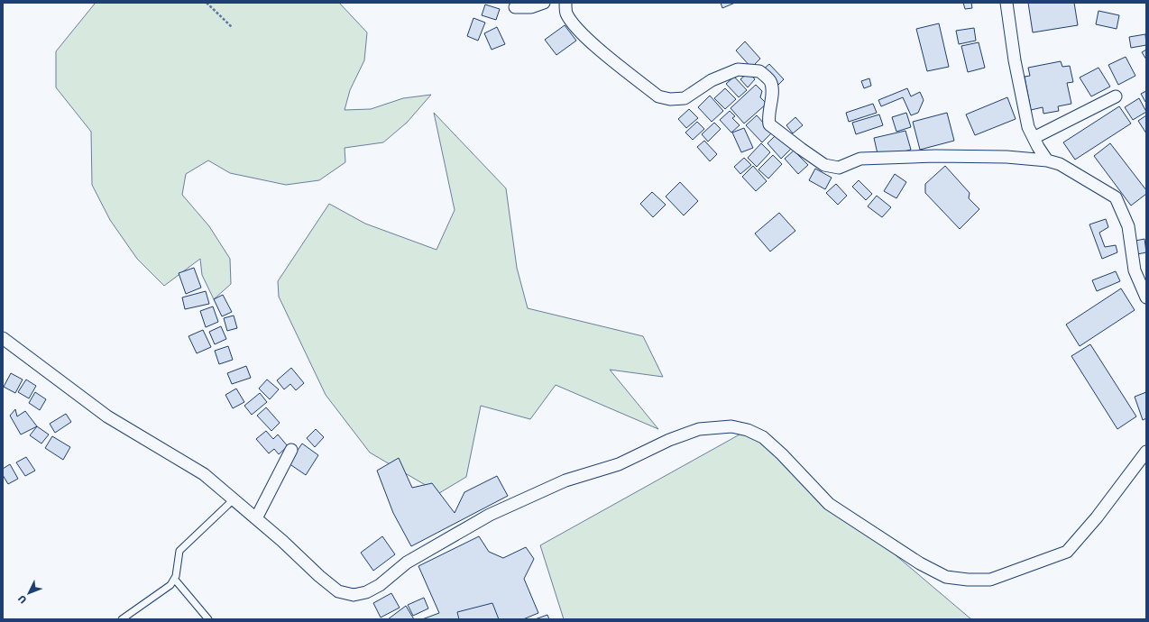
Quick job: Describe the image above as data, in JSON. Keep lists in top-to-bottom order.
{
  "north": "bottom left"
}
